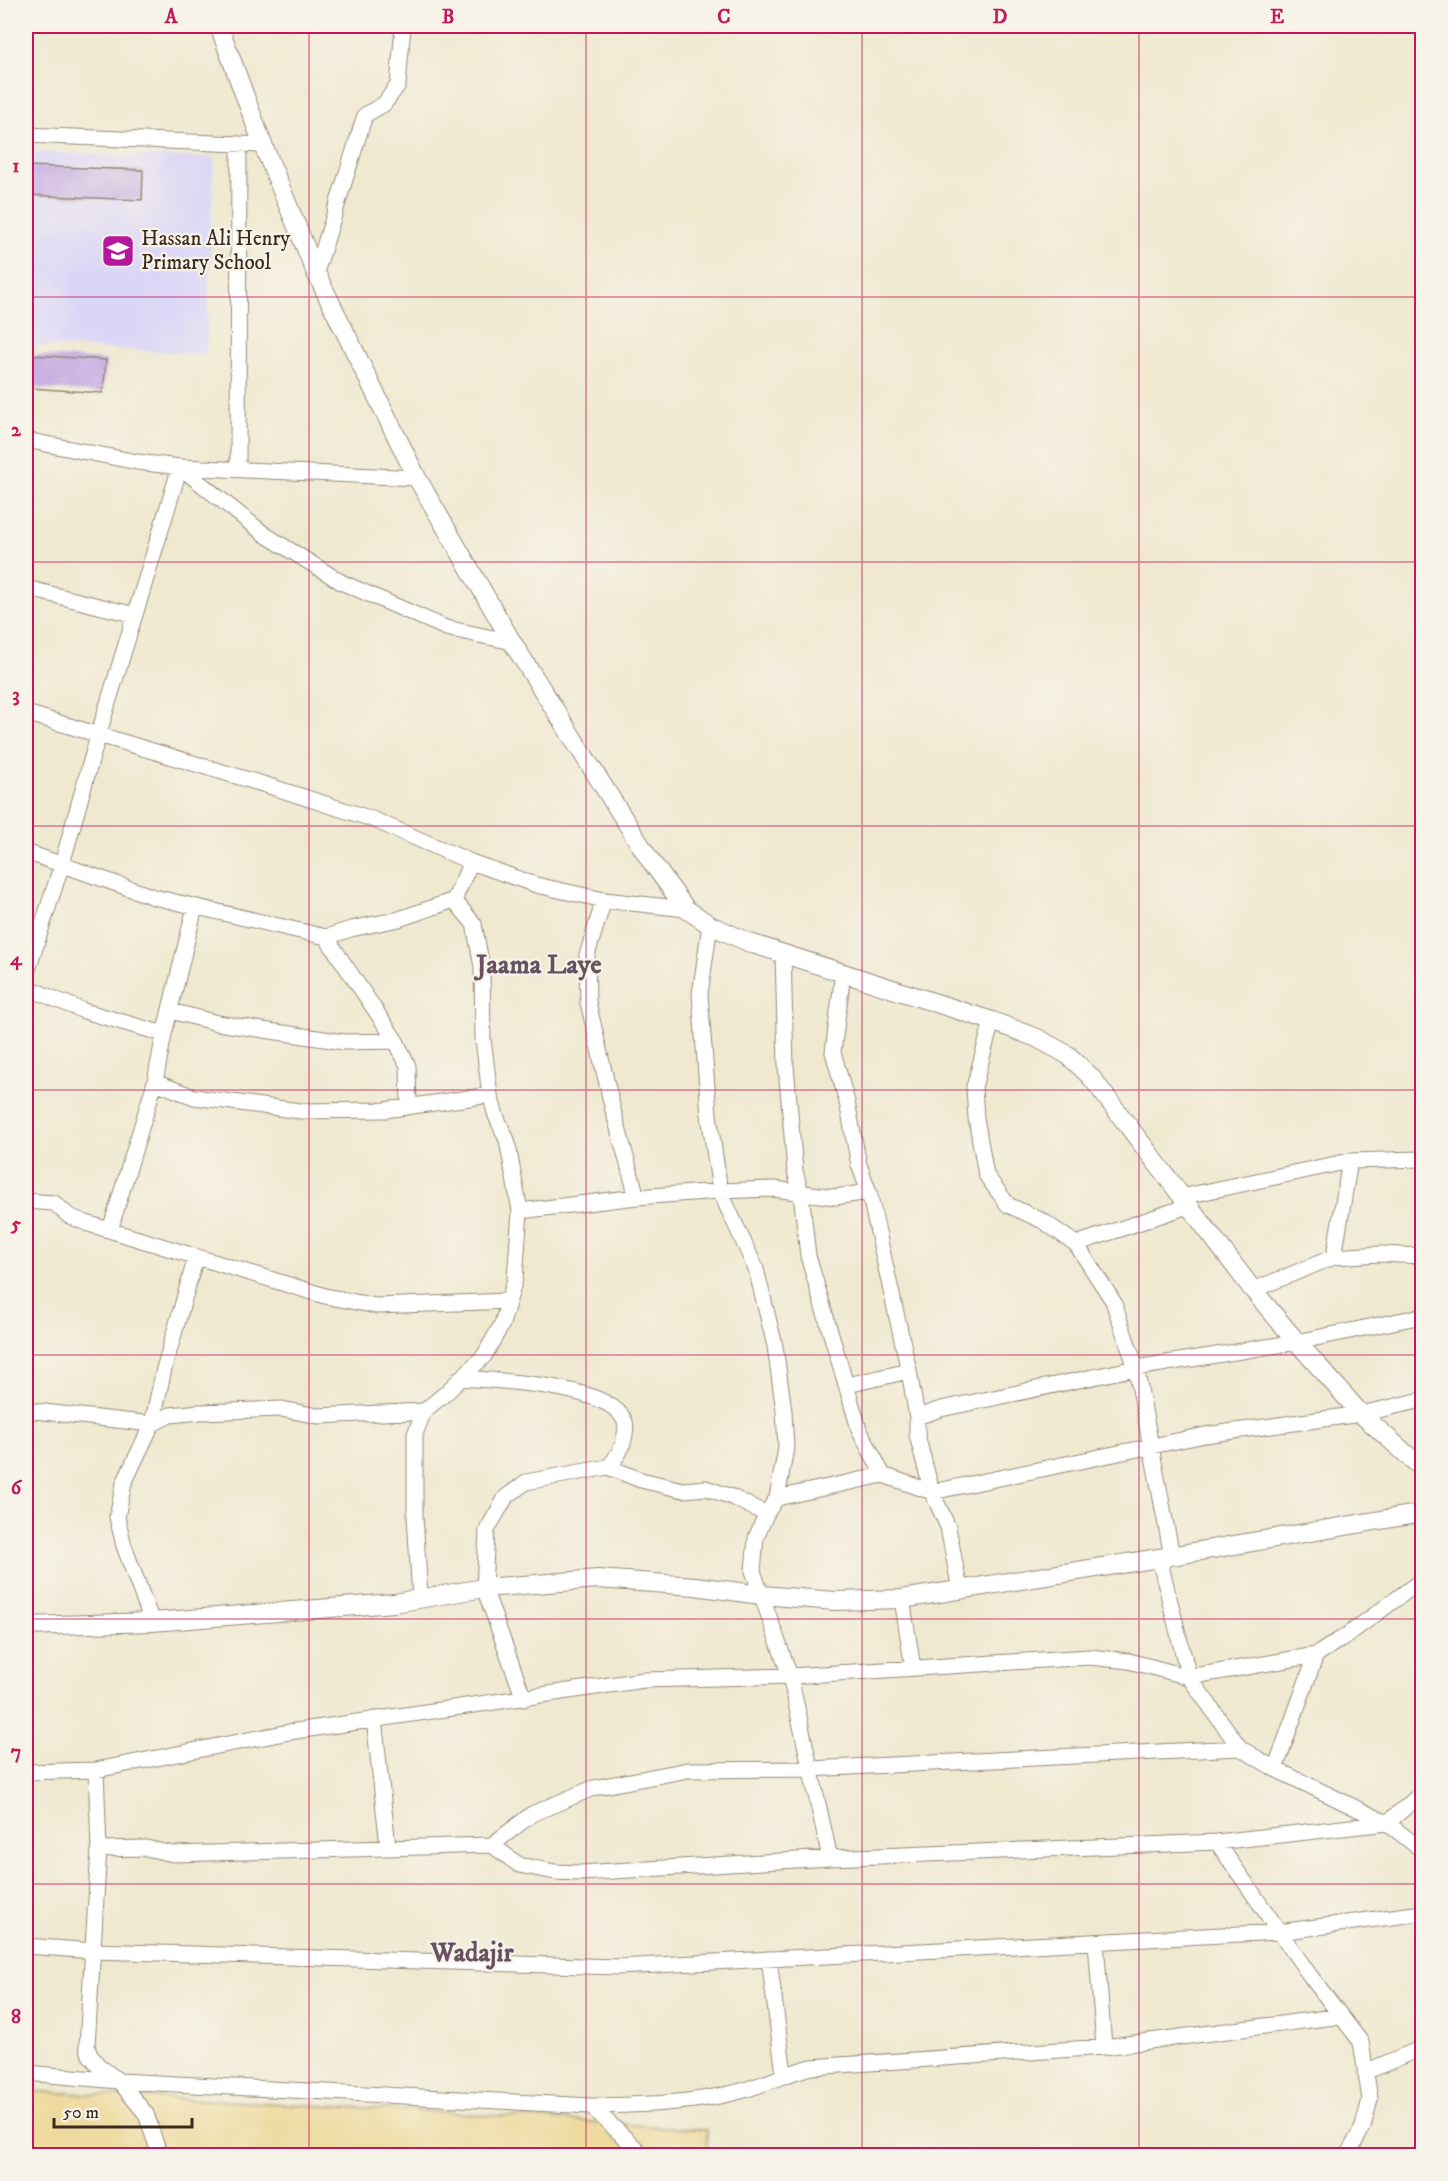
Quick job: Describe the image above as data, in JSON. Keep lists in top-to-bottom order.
{
  "districts": ["Jaama Laye", "Wadajir"],
  "places": {
    "school or university": ["Hassan Ali Henry Primary School"]
  },
  "scale_bar": "50 m",
  "grid": {
    "columns": [
      "A",
      "B",
      "C",
      "D",
      "E"
    ],
    "rows": [
      "1",
      "2",
      "3",
      "4",
      "5",
      "6",
      "7",
      "8"
    ]
  }
}
